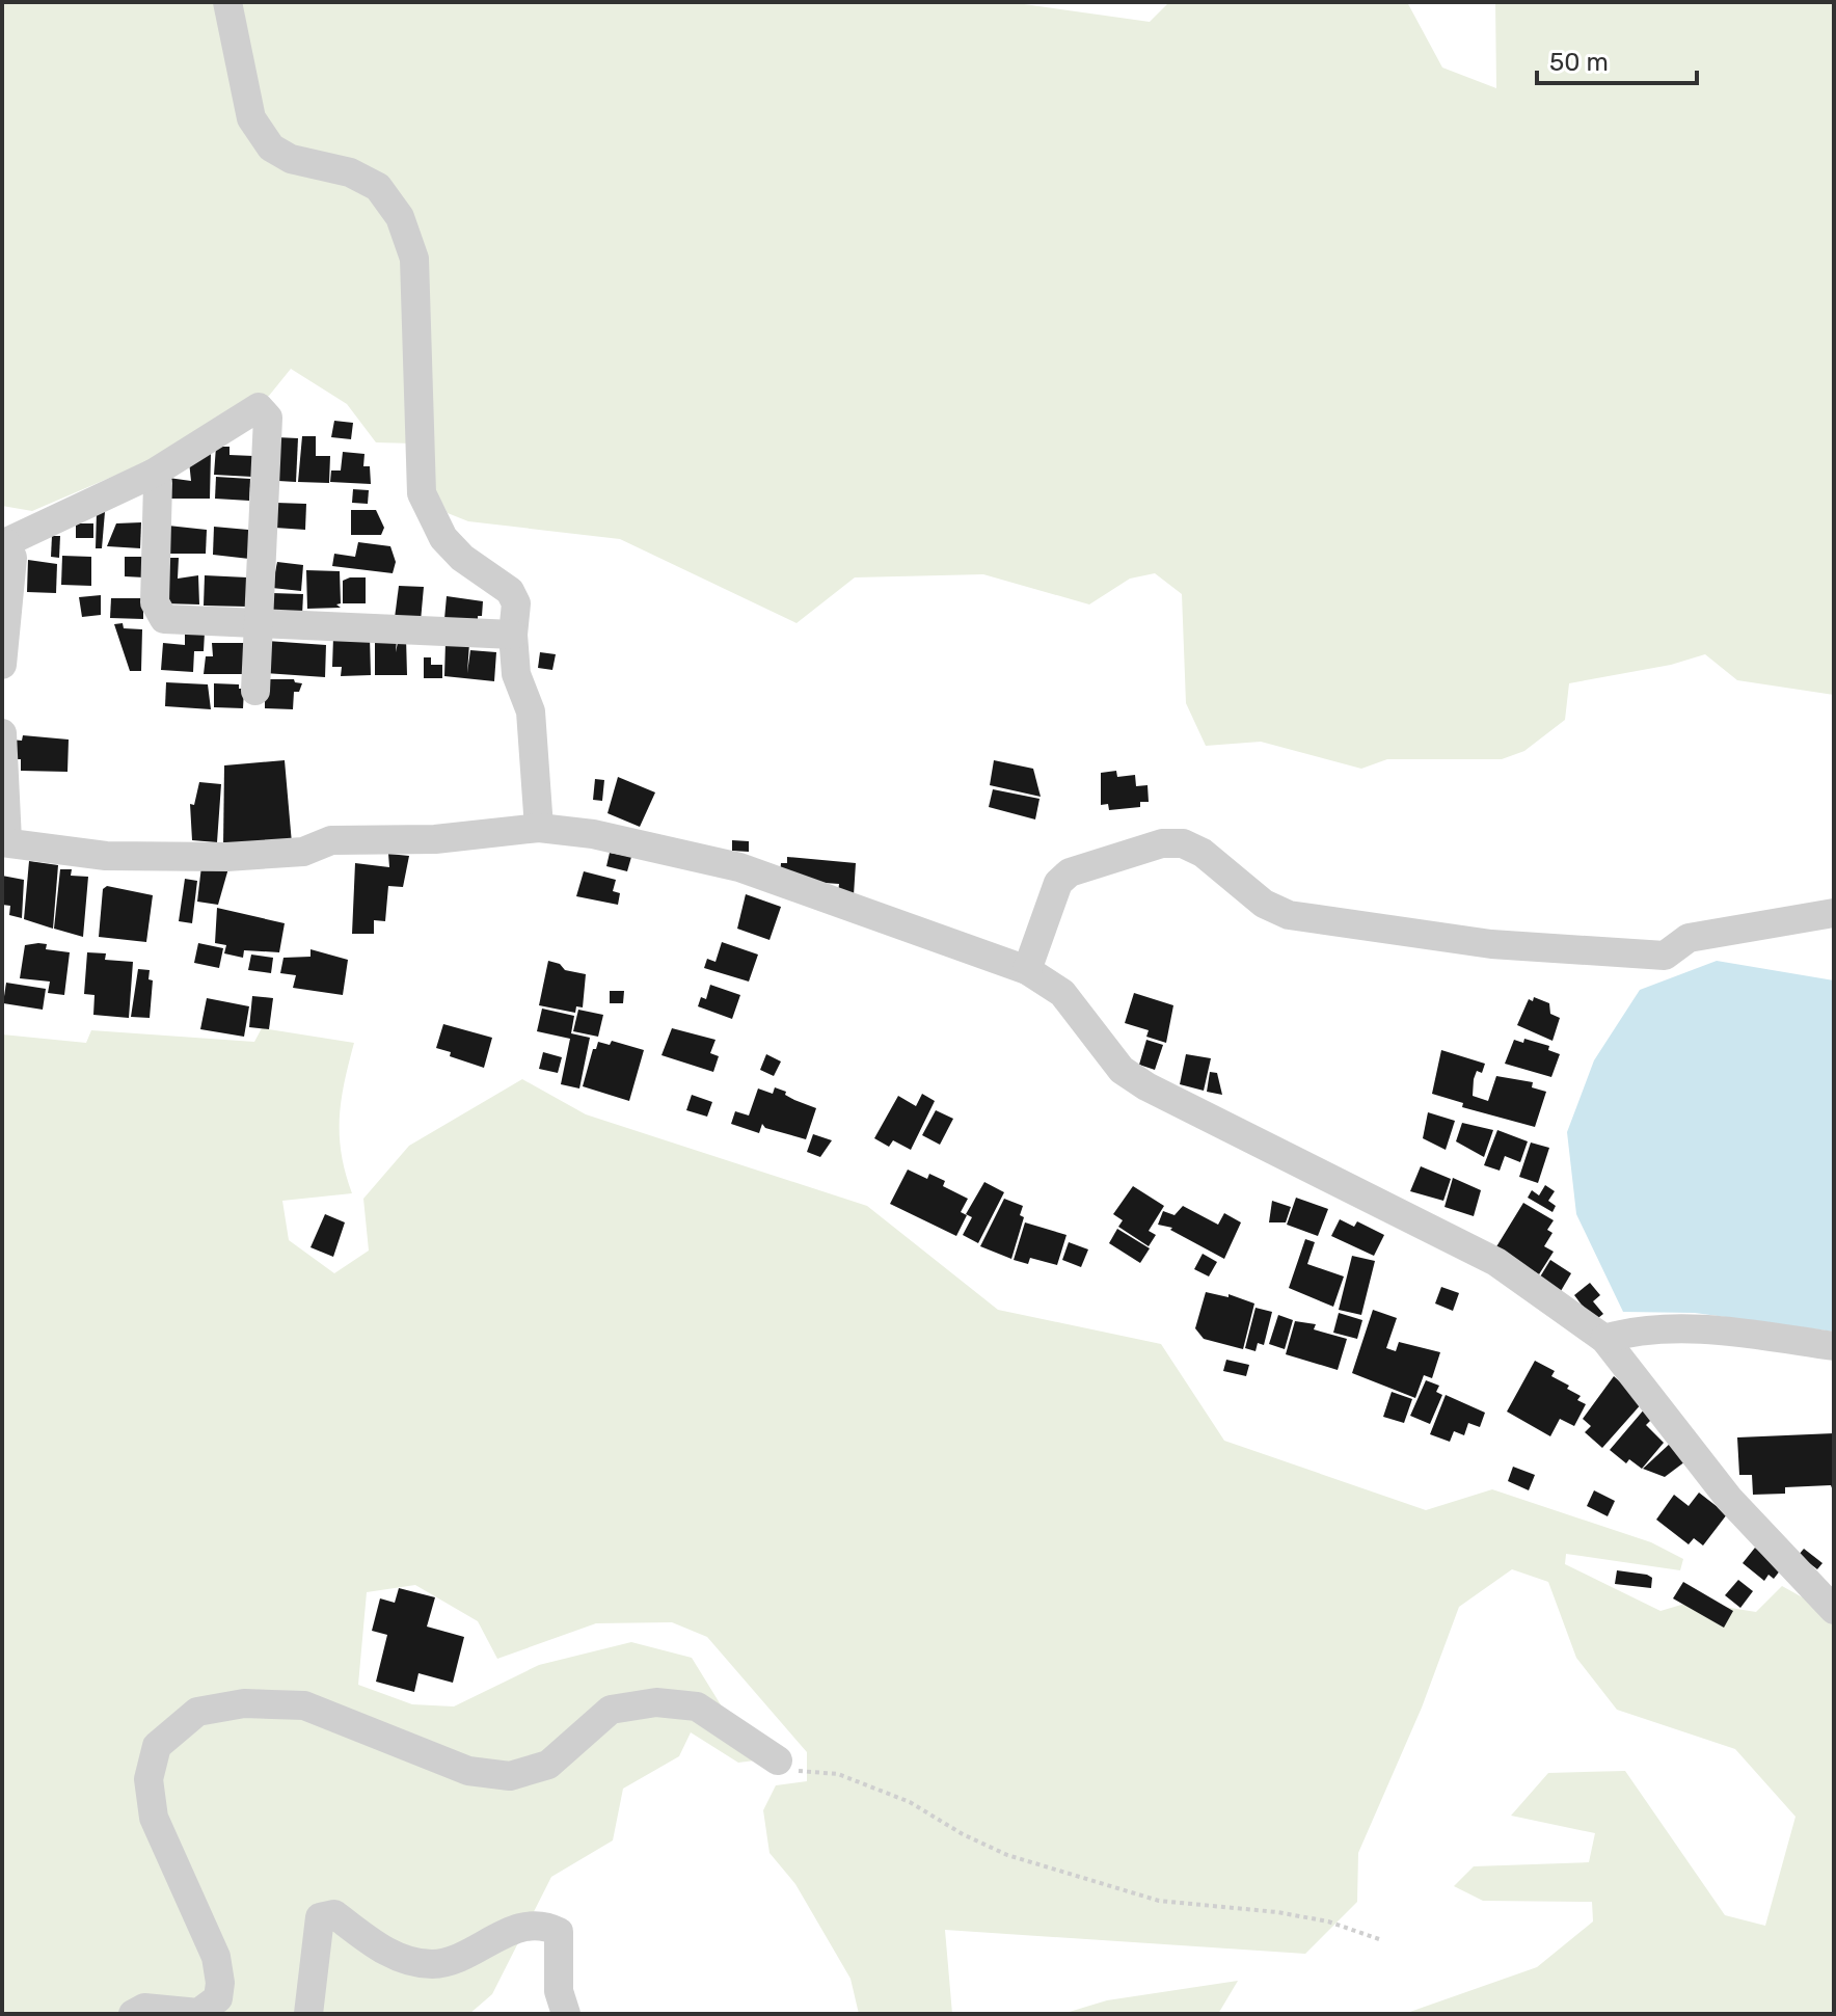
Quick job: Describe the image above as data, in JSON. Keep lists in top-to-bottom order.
{
  "scale_bar": "50 m"
}
